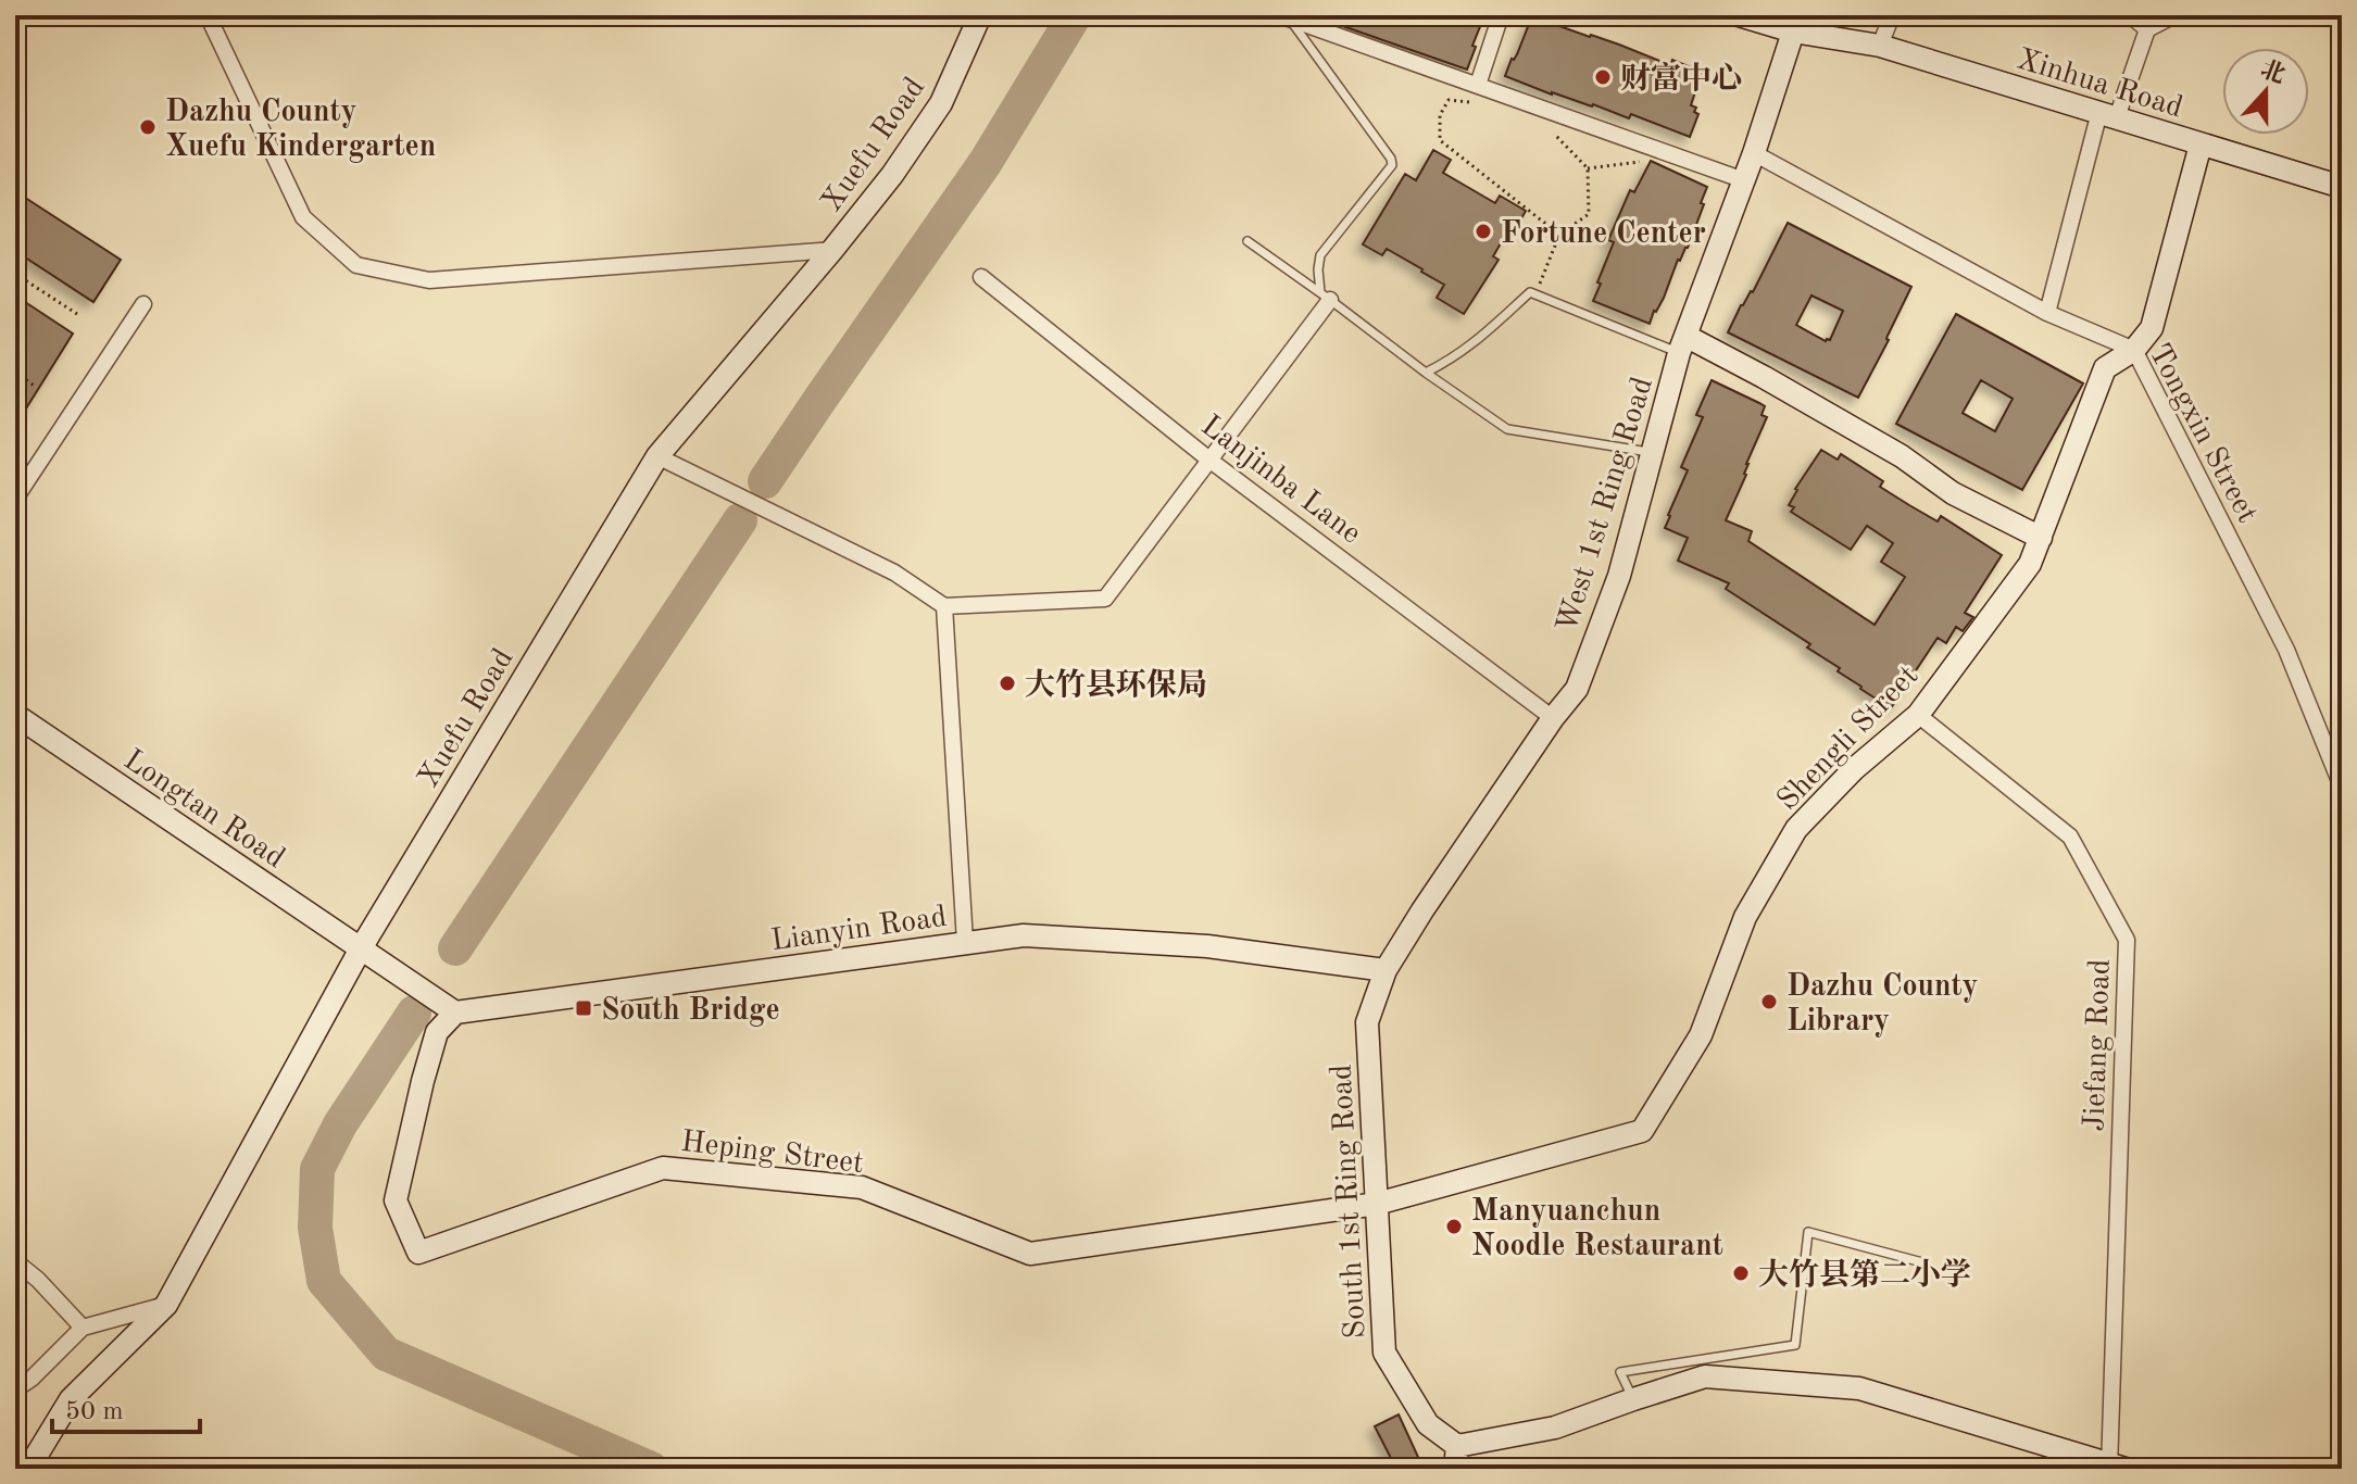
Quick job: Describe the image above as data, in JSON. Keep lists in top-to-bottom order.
{
  "streets": {
    "street": [
      "Xinhua Road",
      "Xuefu Road",
      "Tongxin Street",
      "Lanjinba Lane",
      "West 1st Ring Road",
      "Shengli Street",
      "Longtan Road",
      "Lianyin Road",
      "Jiefang Road",
      "Heping Street",
      "South 1st Ring Road"
    ]
  },
  "crossings": [
    ["Xinhua Road", "West 1st Ring Road"],
    ["Xinhua Road", "Shengli Street"],
    ["Xuefu Road", "Longtan Road"],
    ["Tongxin Street", "West 1st Ring Road"],
    ["Tongxin Street", "Shengli Street"],
    ["Lanjinba Lane", "West 1st Ring Road"],
    ["West 1st Ring Road", "Lianyin Road"],
    ["West 1st Ring Road", "South 1st Ring Road"],
    ["Shengli Street", "Jiefang Road"],
    ["Shengli Street", "Heping Street"],
    ["Shengli Street", "South 1st Ring Road"],
    ["Lianyin Road", "Heping Street"],
    ["Lianyin Road", "South 1st Ring Road"],
    ["Heping Street", "South 1st Ring Road"]
  ],
  "places": {
    "other": [
      "财富中心",
      "Dazhu County Xuefu Kindergarten",
      "Fortune Center",
      "大竹县环保局",
      "Dazhu County Library",
      "Manyuanchun Noodle Restaurant",
      "大竹县第二小学"
    ],
    "transit": ["South Bridge"]
  },
  "scale_bar": "50 m",
  "north": "top"
}
